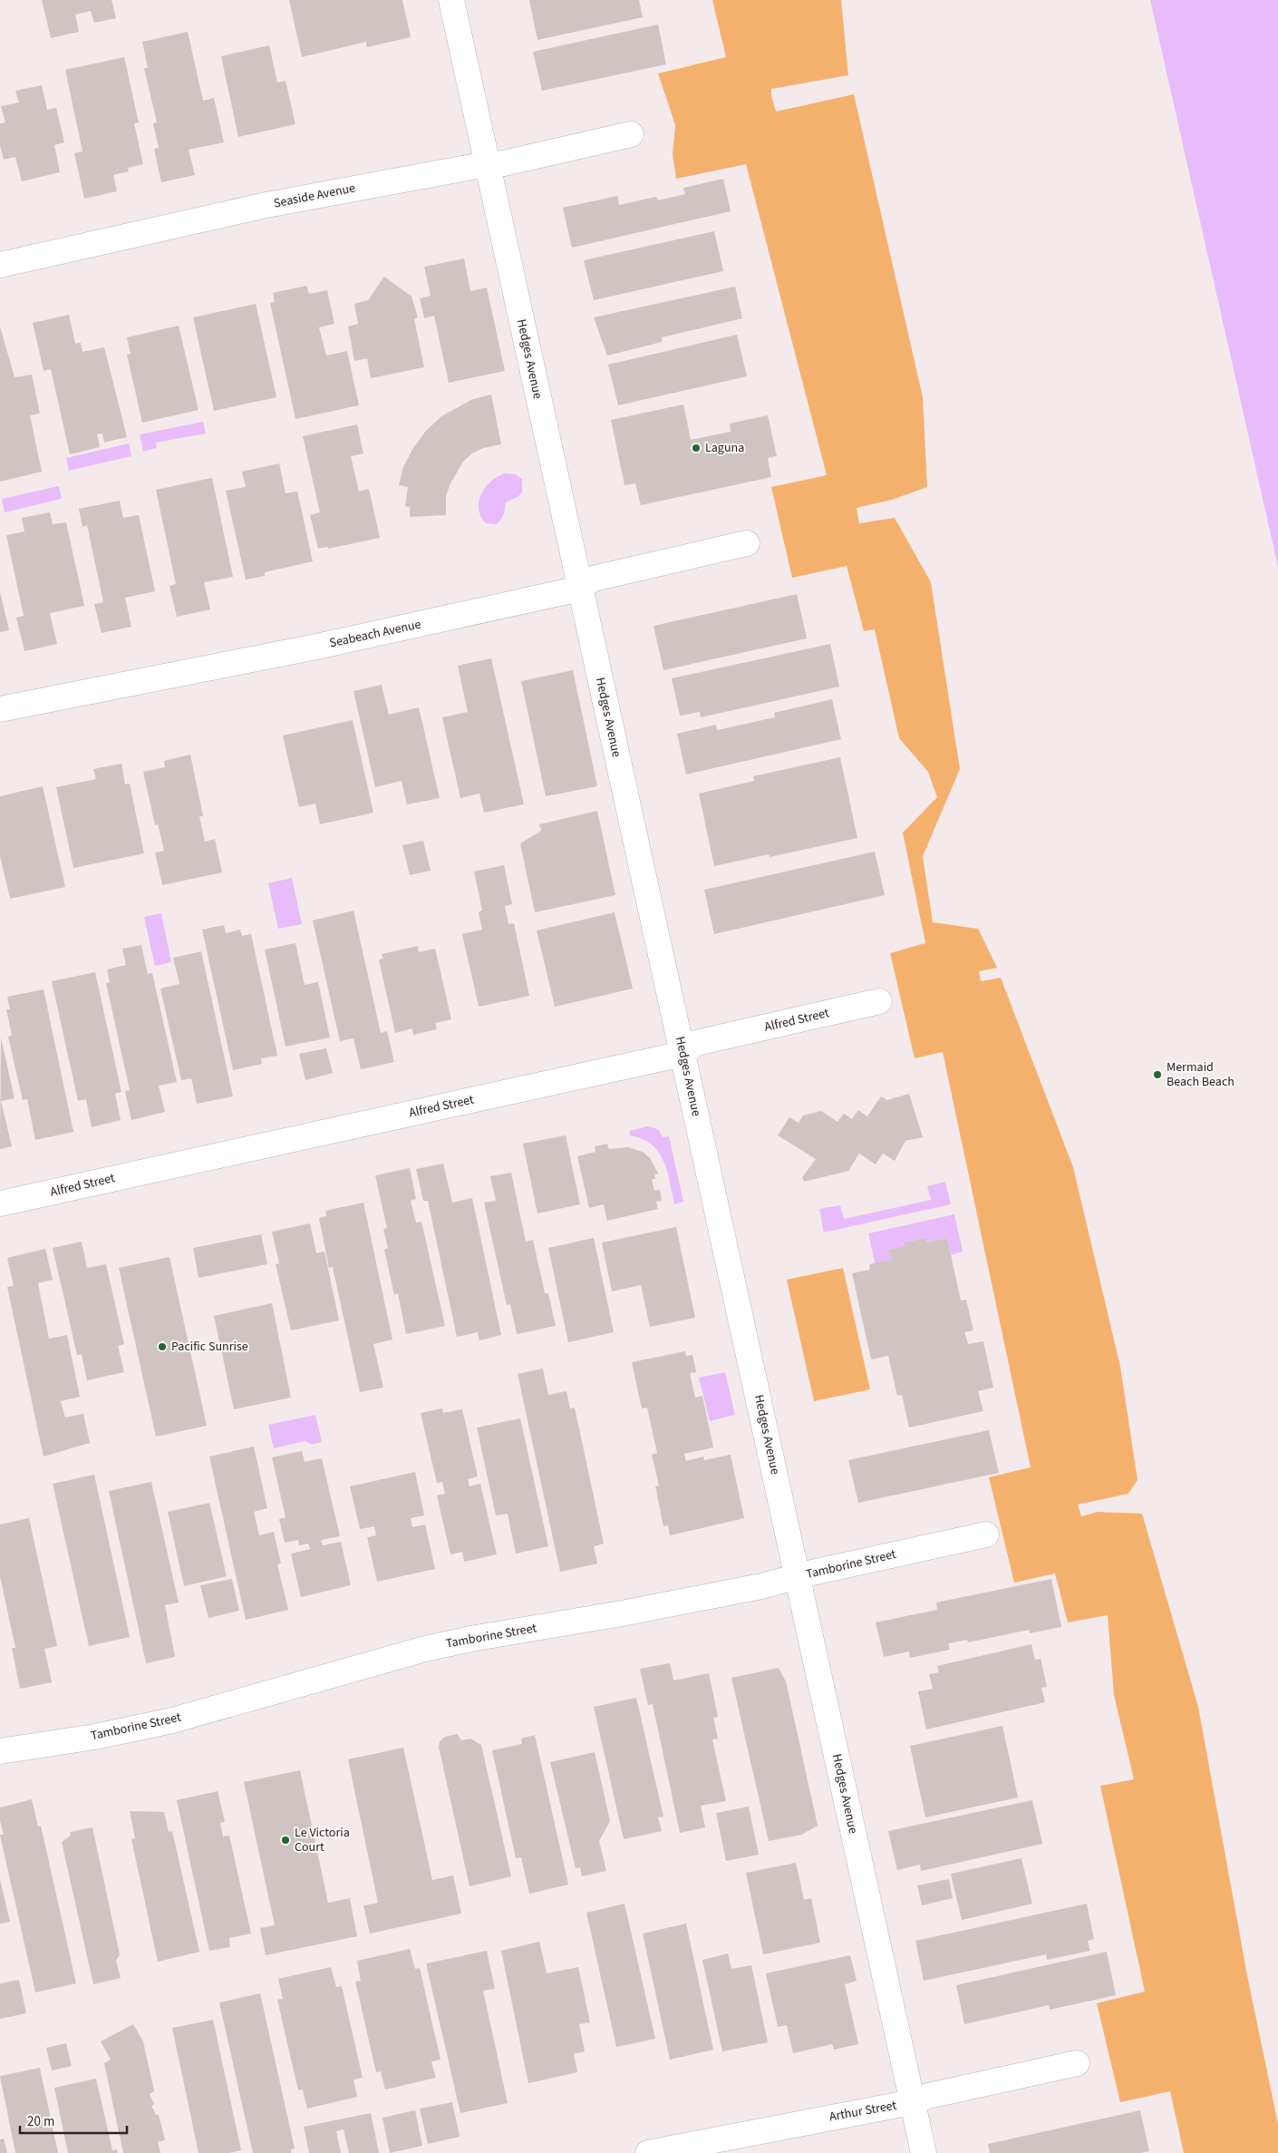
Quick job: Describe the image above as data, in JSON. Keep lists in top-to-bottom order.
{
  "streets": {
    "street": [
      "Seaside Avenue",
      "Hedges Avenue",
      "Seabeach Avenue",
      "Alfred Street",
      "Tamborine Street",
      "Arthur Street"
    ]
  },
  "crossings": [
    ["Seaside Avenue", "Hedges Avenue"],
    ["Hedges Avenue", "Seabeach Avenue"],
    ["Hedges Avenue", "Alfred Street"],
    ["Hedges Avenue", "Tamborine Street"],
    ["Hedges Avenue", "Arthur Street"]
  ],
  "places": [
    "Laguna",
    "Mermaid Beach Beach",
    "Pacific Sunrise",
    "Le Victoria Court"
  ],
  "scale_bar": "20 m"
}
